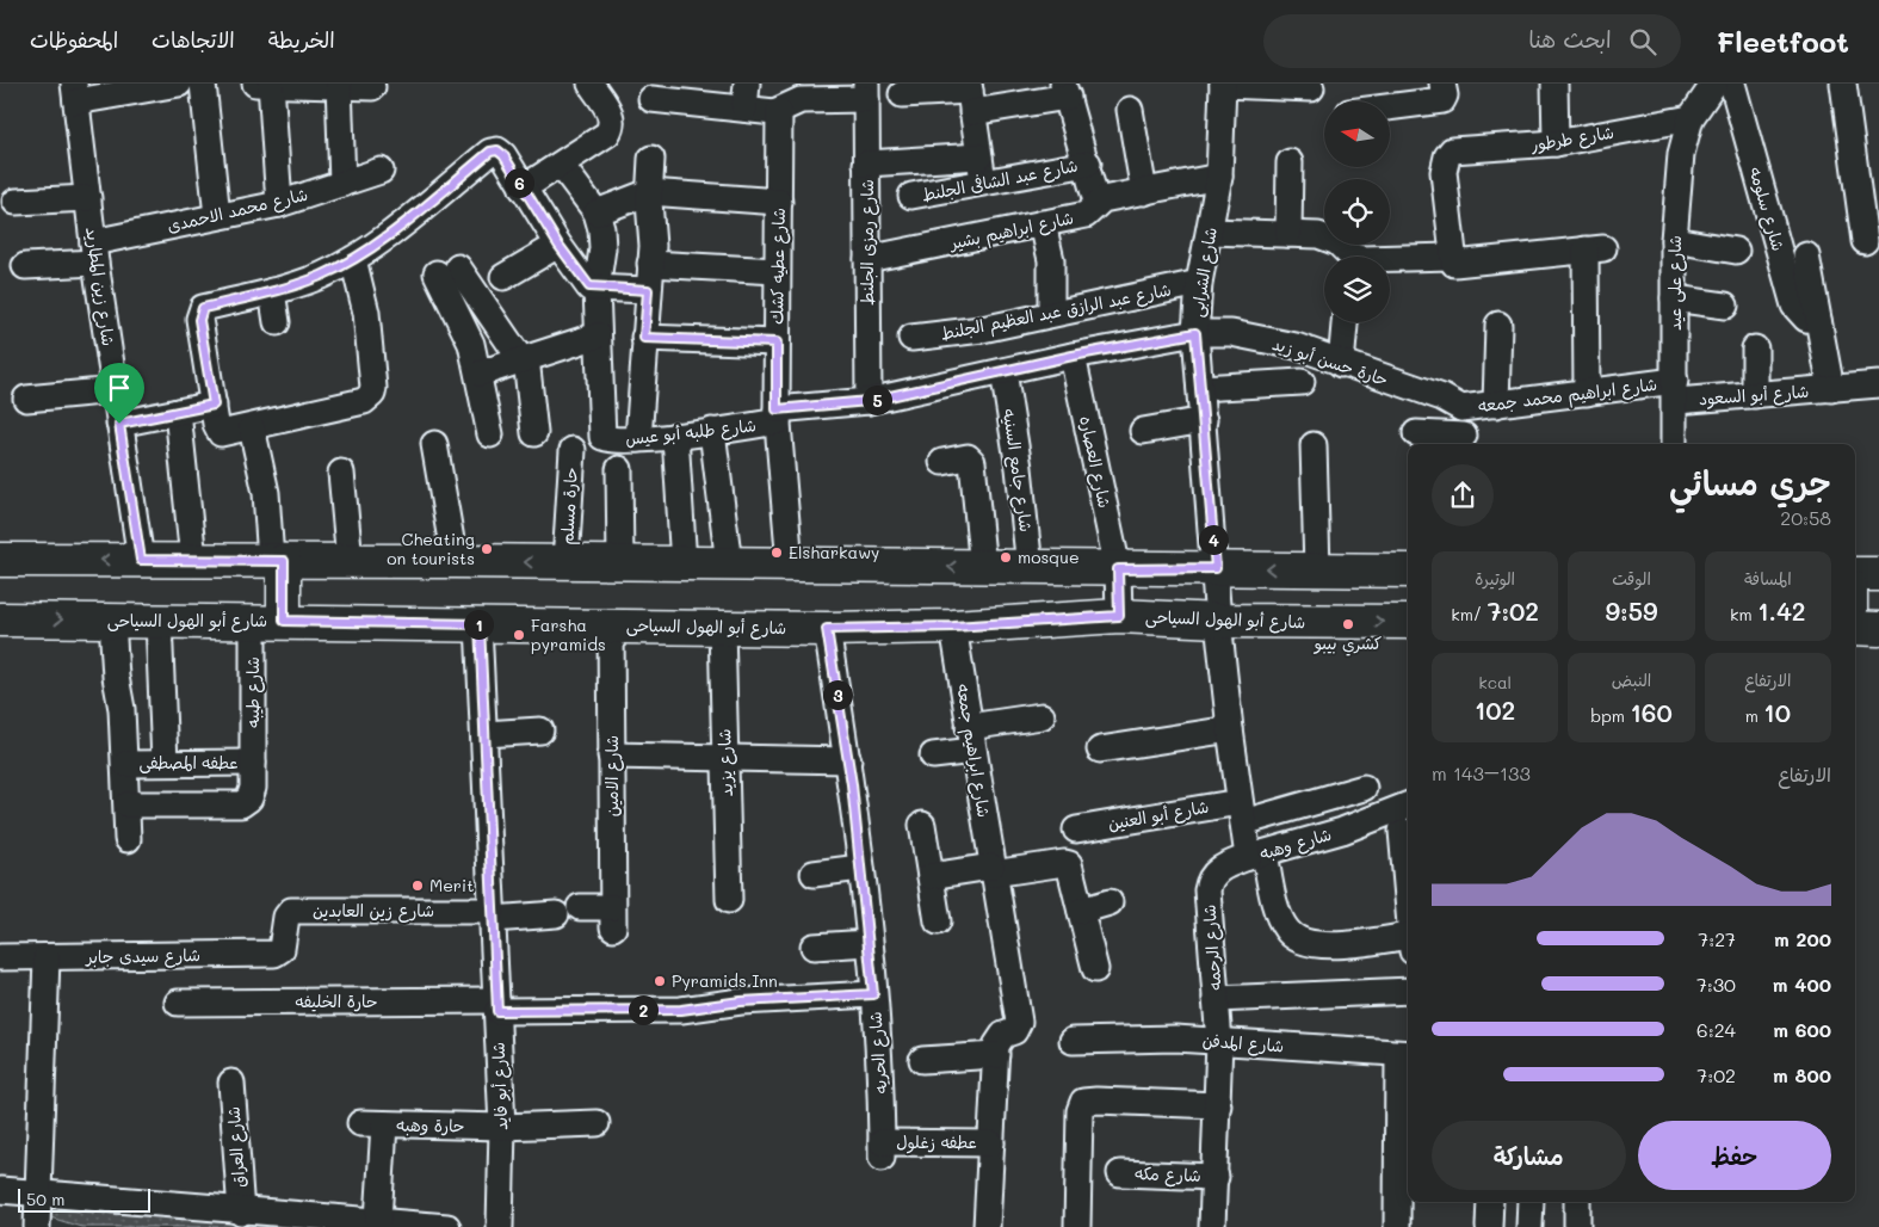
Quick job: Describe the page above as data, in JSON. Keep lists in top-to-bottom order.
{
  "streets": {
    "main road": ["شارع أبو الهول السياحى"],
    "street": [
      "شارع طرطور",
      "شارع عبد الشافى الجلنط",
      "شارع سلومه",
      "شارع محمد الاحمدى",
      "شارع ابراهيم بشير",
      "شارع رمزى الجلنط",
      "شارع عطيه كشك",
      "شارع الشرابى",
      "شارع على عيد",
      "شارع زين المطاريد",
      "شارع عبد الرازق عبد العظيم الجلنط",
      "حارة حسن أبو زيد",
      "شارع ابراهيم محمد جمعه",
      "شارع أبو السعود",
      "شارع طلبه أبو عيس",
      "شارع العصاره",
      "شارع جامع السنيه",
      "حارة مسلم",
      "شارع طيبه",
      "شارع ابراهيم جمعه",
      "عطفه المصطفى",
      "شارع يزيد",
      "شارع الامين",
      "شارع أبو العنين",
      "شارع وهبه",
      "شارع زين العابدين",
      "شارع الرحمه",
      "شارع سيدى جابر",
      "حارة الخليفه",
      "شارع المدفن",
      "شارع الحريه",
      "شارع أبو فايد",
      "حارة وهبه",
      "عطفه زغلول",
      "شارع العراق",
      "شارع مكه"
    ]
  },
  "crossings": [
    ["شارع طرطور", "شارع على عيد"],
    ["شارع سلومه", "شارع أبو السعود"],
    ["شارع محمد الاحمدى", "شارع زين المطاريد"],
    ["شارع ابراهيم بشير", "شارع رمزى الجلنط"],
    ["شارع ابراهيم بشير", "شارع الشرابى"],
    ["شارع رمزى الجلنط", "شارع طلبه أبو عيس"],
    ["شارع عطيه كشك", "شارع طلبه أبو عيس"],
    ["شارع الشرابى", "شارع عبد الرازق عبد العظيم الجلنط"],
    ["شارع الشرابى", "حارة حسن أبو زيد"],
    ["شارع الشرابى", "شارع أبو الهول السياحى"],
    ["شارع على عيد", "شارع ابراهيم محمد جمعه"],
    ["شارع على عيد", "شارع أبو السعود"],
    ["حارة حسن أبو زيد", "شارع ابراهيم محمد جمعه"],
    ["حارة حسن أبو زيد", "شارع طلبه أبو عيس"],
    ["حارة حسن أبو زيد", "شارع العصاره"],
    ["حارة حسن أبو زيد", "شارع جامع السنيه"],
    ["شارع ابراهيم محمد جمعه", "شارع أبو السعود"],
    ["شارع طلبه أبو عيس", "شارع جامع السنيه"],
    ["شارع العصاره", "شارع أبو الهول السياحى"],
    ["شارع أبو الهول السياحى", "شارع طيبه"],
    ["شارع أبو الهول السياحى", "شارع ابراهيم جمعه"],
    ["شارع أبو الهول السياحى", "شارع يزيد"],
    ["شارع أبو الهول السياحى", "شارع الامين"],
    ["شارع أبو الهول السياحى", "شارع الحريه"],
    ["شارع أبو الهول السياحى", "شارع أبو فايد"],
    ["شارع طيبه", "عطفه المصطفى"],
    ["شارع الامين", "شارع زين العابدين"],
    ["شارع الامين", "شارع أبو فايد"],
    ["شارع وهبه", "شارع الرحمه"],
    ["شارع زين العابدين", "شارع سيدى جابر"],
    ["شارع زين العابدين", "شارع أبو فايد"],
    ["شارع الرحمه", "شارع المدفن"],
    ["شارع الرحمه", "شارع مكه"],
    ["حارة الخليفه", "شارع الحريه"],
    ["حارة الخليفه", "شارع أبو فايد"],
    ["شارع الحريه", "عطفه زغلول"],
    ["شارع أبو فايد", "حارة وهبه"]
  ],
  "places": [
    "Cheating on tourists",
    "Elsharkawy",
    "mosque",
    "كشري بيبو",
    "Farsha pyramids",
    "Merit",
    "Pyramids Inn"
  ],
  "scale_bar": "50 m",
  "north": "left",
  "page": {
    "header": "Fleetfoot",
    "search": "ابحث هنا",
    "nav": ["الخريطة", "الاتجاهات", "المحفوظات"],
    "pins": [
      "6",
      "5",
      "4",
      "1",
      "3",
      "2"
    ],
    "heading": ["جري مسائي", "20:58"],
    "stats": [
      ["المسافة", "1.42 km"],
      ["الوقت", "9:59"],
      ["الوتيرة", "7:02 /km"],
      ["الارتفاع", "10 m"],
      ["النبض", "160 bpm"],
      ["kcal", "102"]
    ],
    "chart": ["الارتفاع", "133–143 m"],
    "list": [
      {
        "name": "200 m",
        "note": "7:27"
      },
      {
        "name": "400 m",
        "note": "7:30"
      },
      {
        "name": "600 m",
        "note": "6:24"
      },
      {
        "name": "800 m",
        "note": "7:02"
      }
    ],
    "buttons": ["حفظ", "مشاركة"],
    "scale": "50 m"
  }
}
